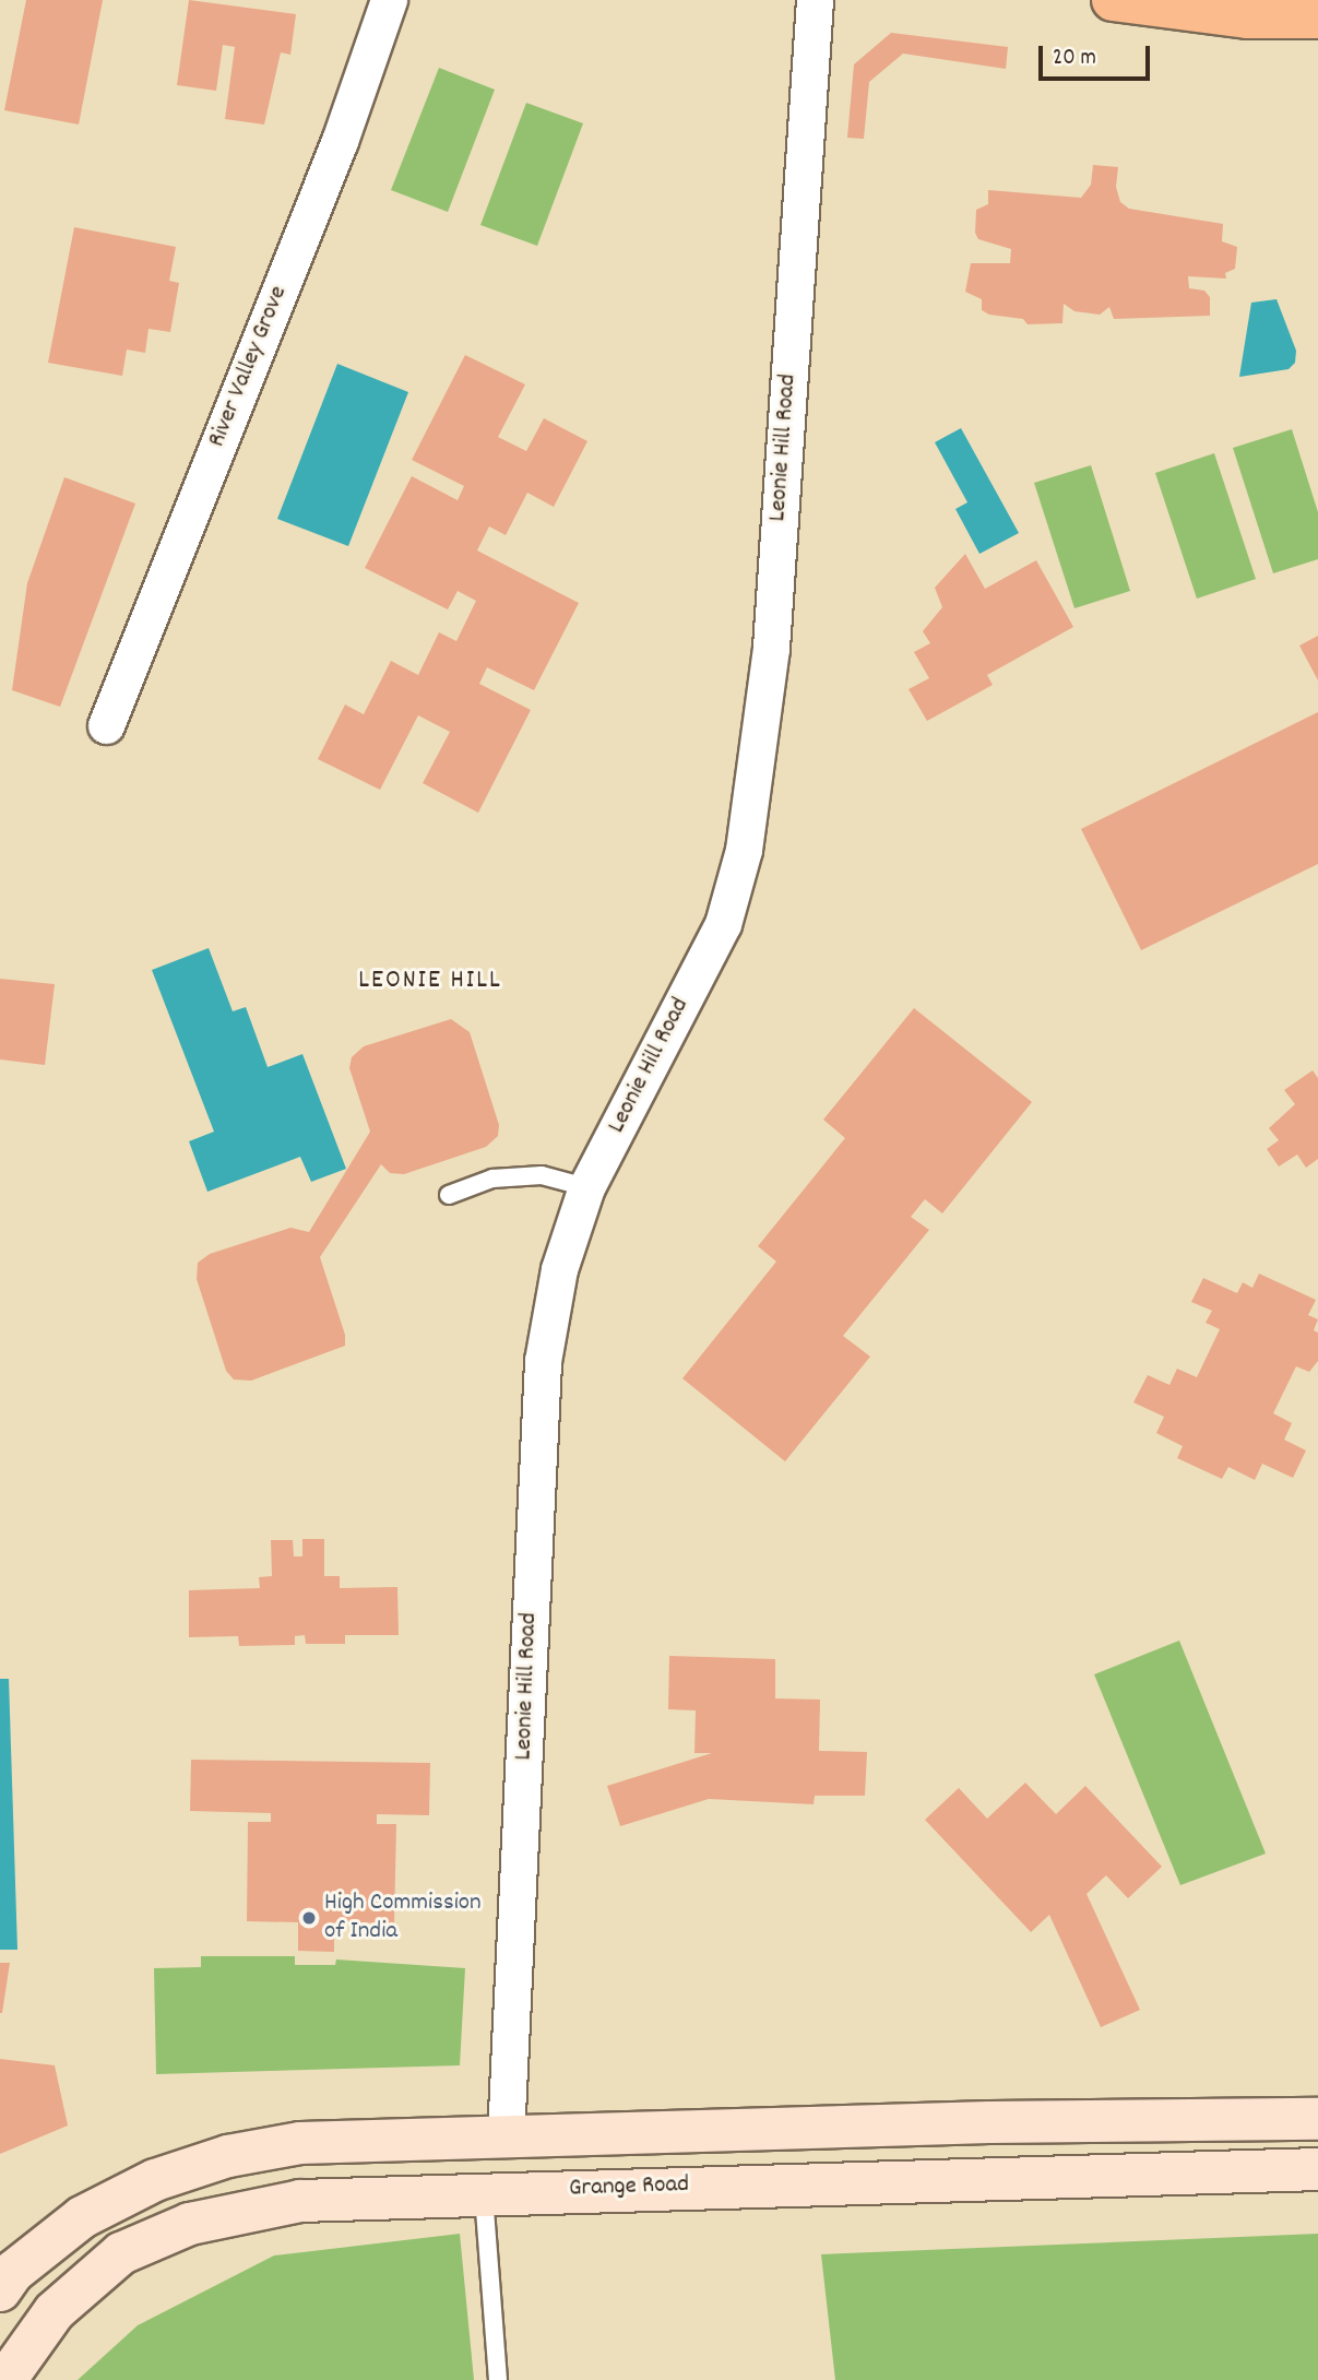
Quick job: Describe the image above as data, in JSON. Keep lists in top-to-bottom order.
{
  "streets": {
    "main road": ["Grange Road"],
    "street": ["River Valley Grove", "Leonie Hill Road"]
  },
  "districts": ["LEONIE HILL"],
  "places": ["High Commission of India"],
  "scale_bar": "20 m"
}
